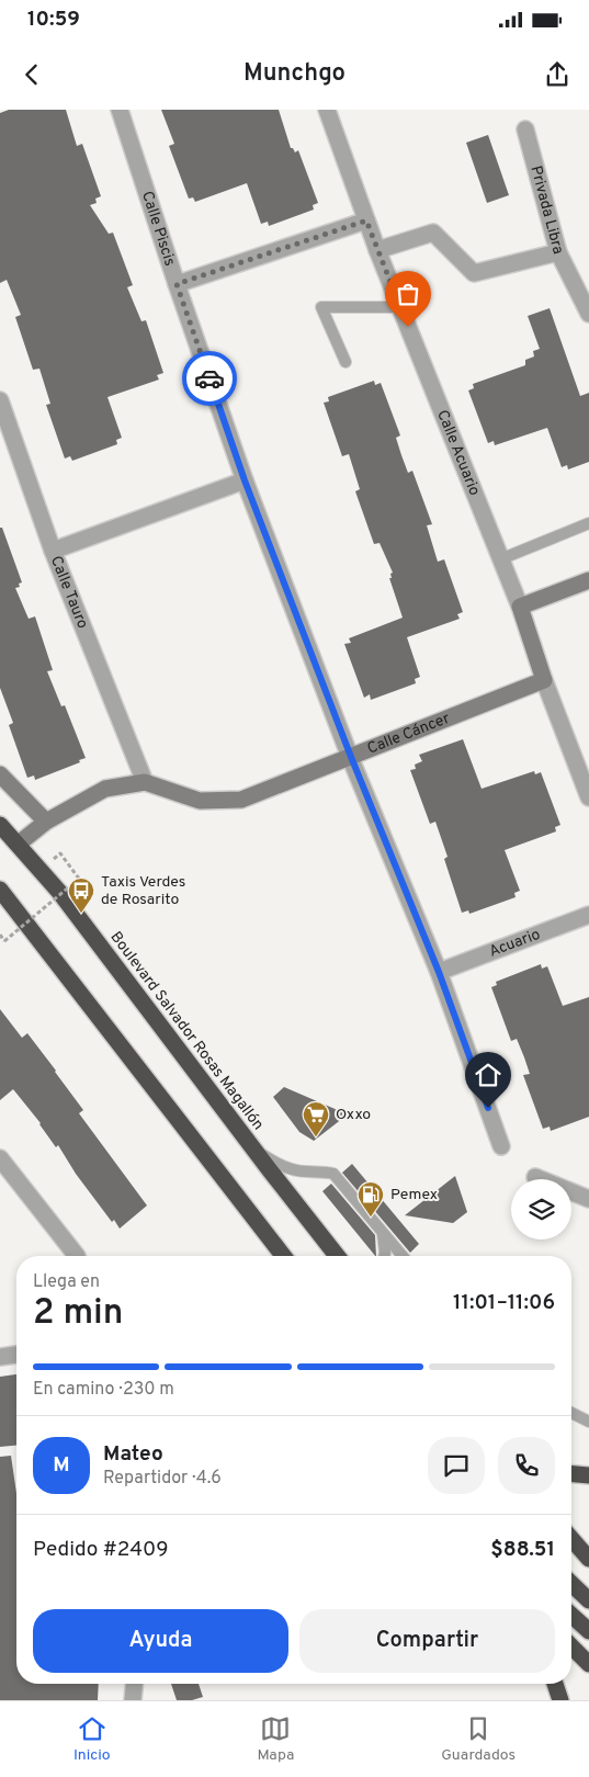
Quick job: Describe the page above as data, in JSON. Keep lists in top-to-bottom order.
{
  "streets": {
    "highway": ["Boulevard Salvador Rosas Magallón"],
    "street": [
      "Privada Libra",
      "Calle Piscis",
      "Calle Acuario",
      "Calle Tauro",
      "Calle Cáncer",
      "Acuario"
    ]
  },
  "crossings": [
    ["Privada Libra", "Calle Acuario"],
    ["Calle Piscis", "Calle Cáncer"],
    ["Calle Piscis", "Acuario"],
    ["Calle Acuario", "Calle Cáncer"],
    ["Calle Tauro", "Calle Cáncer"]
  ],
  "places": {
    "bus stop": ["Taxis Verdes de Rosarito"],
    "supermarket": ["Oxxo"],
    "fuel station": ["Pemex"]
  },
  "page": {
    "status": "10:59",
    "header": "Munchgo",
    "heading": ["2 min", "Llega en", "11:01–11:06"],
    "panel": [
      "Mateo",
      "Repartidor · 4.6",
      "Pedido #2409",
      "$88.51"
    ],
    "bar": "En camino · 230 m",
    "round": "M",
    "buttons": ["Ayuda", "Compartir"],
    "tabs": ["Inicio", "Mapa", "Guardados"]
  }
}
